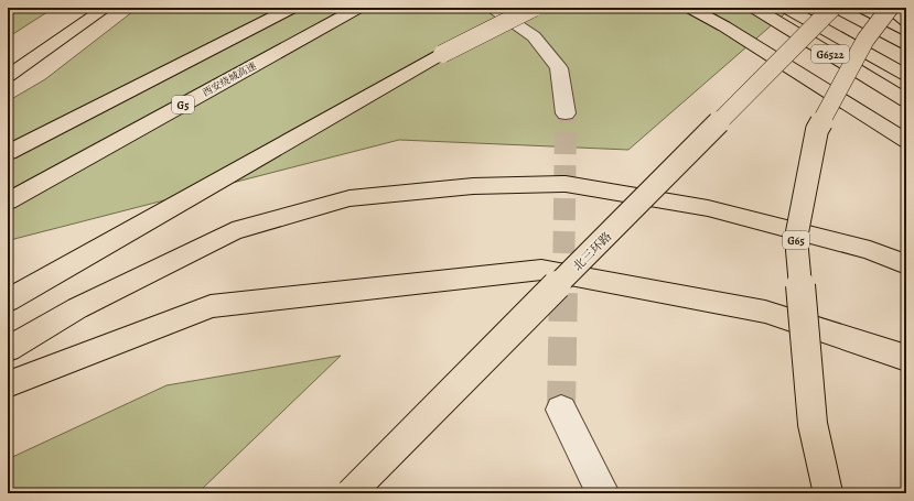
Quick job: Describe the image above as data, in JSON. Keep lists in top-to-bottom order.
{
  "streets": {
    "highway": [
      "G6522",
      "西安绕城高速",
      "G5",
      "G65",
      "北三环路"
    ]
  }
}
